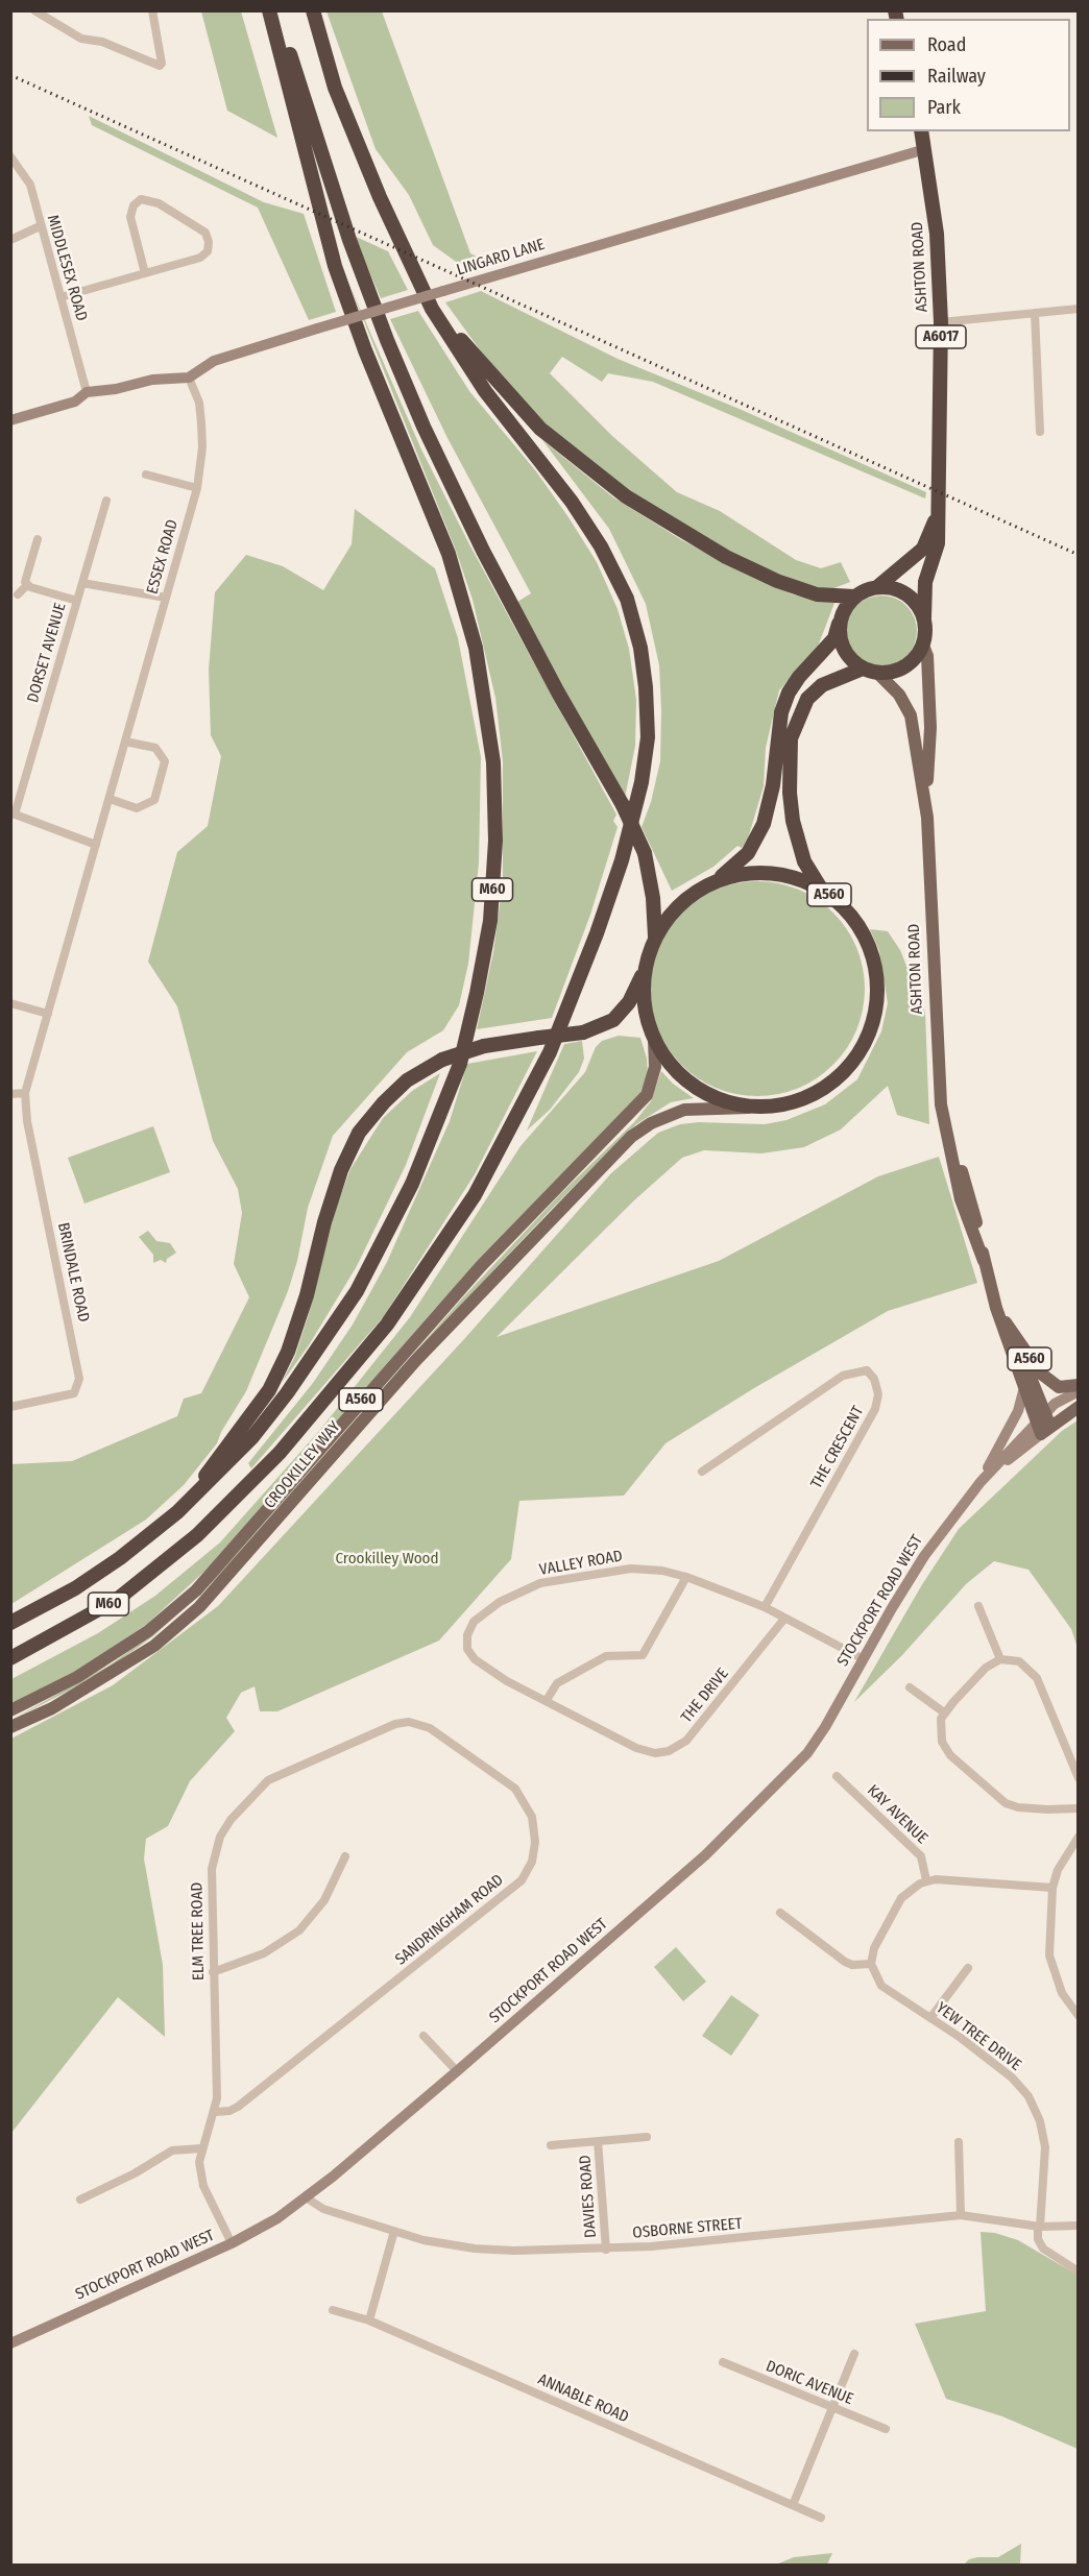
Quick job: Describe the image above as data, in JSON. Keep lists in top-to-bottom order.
{
  "streets": {
    "highway": [
      "ASHTON ROAD",
      "A6017",
      "M60",
      "A560"
    ],
    "main road": ["LINGARD LANE", "CROOKILLEY WAY", "STOCKPORT ROAD WEST"],
    "street": [
      "MIDDLESEX ROAD",
      "ESSEX ROAD",
      "DORSET AVENUE",
      "BRINDALE ROAD",
      "THE CRESCENT",
      "VALLEY ROAD",
      "THE DRIVE",
      "KAY AVENUE",
      "SANDRINGHAM ROAD",
      "ELM TREE ROAD",
      "YEW TREE DRIVE",
      "DAVIES ROAD",
      "OSBORNE STREET",
      "DORIC AVENUE",
      "ANNABLE ROAD"
    ]
  },
  "crossings": [
    ["LINGARD LANE", "ASHTON ROAD"],
    ["LINGARD LANE", "ESSEX ROAD"],
    ["ASHTON ROAD", "M60"],
    ["ASHTON ROAD", "A560"],
    ["ASHTON ROAD", "STOCKPORT ROAD WEST"],
    ["ESSEX ROAD", "BRINDALE ROAD"],
    ["M60", "A560"],
    ["A560", "CROOKILLEY WAY"],
    ["THE CRESCENT", "VALLEY ROAD"],
    ["VALLEY ROAD", "THE DRIVE"],
    ["STOCKPORT ROAD WEST", "ELM TREE ROAD"],
    ["STOCKPORT ROAD WEST", "OSBORNE STREET"],
    ["SANDRINGHAM ROAD", "ELM TREE ROAD"],
    ["YEW TREE DRIVE", "OSBORNE STREET"],
    ["DAVIES ROAD", "OSBORNE STREET"]
  ],
  "parks": ["Crookilley Wood"],
  "legend": ["Road", "Railway", "Park"]
}
